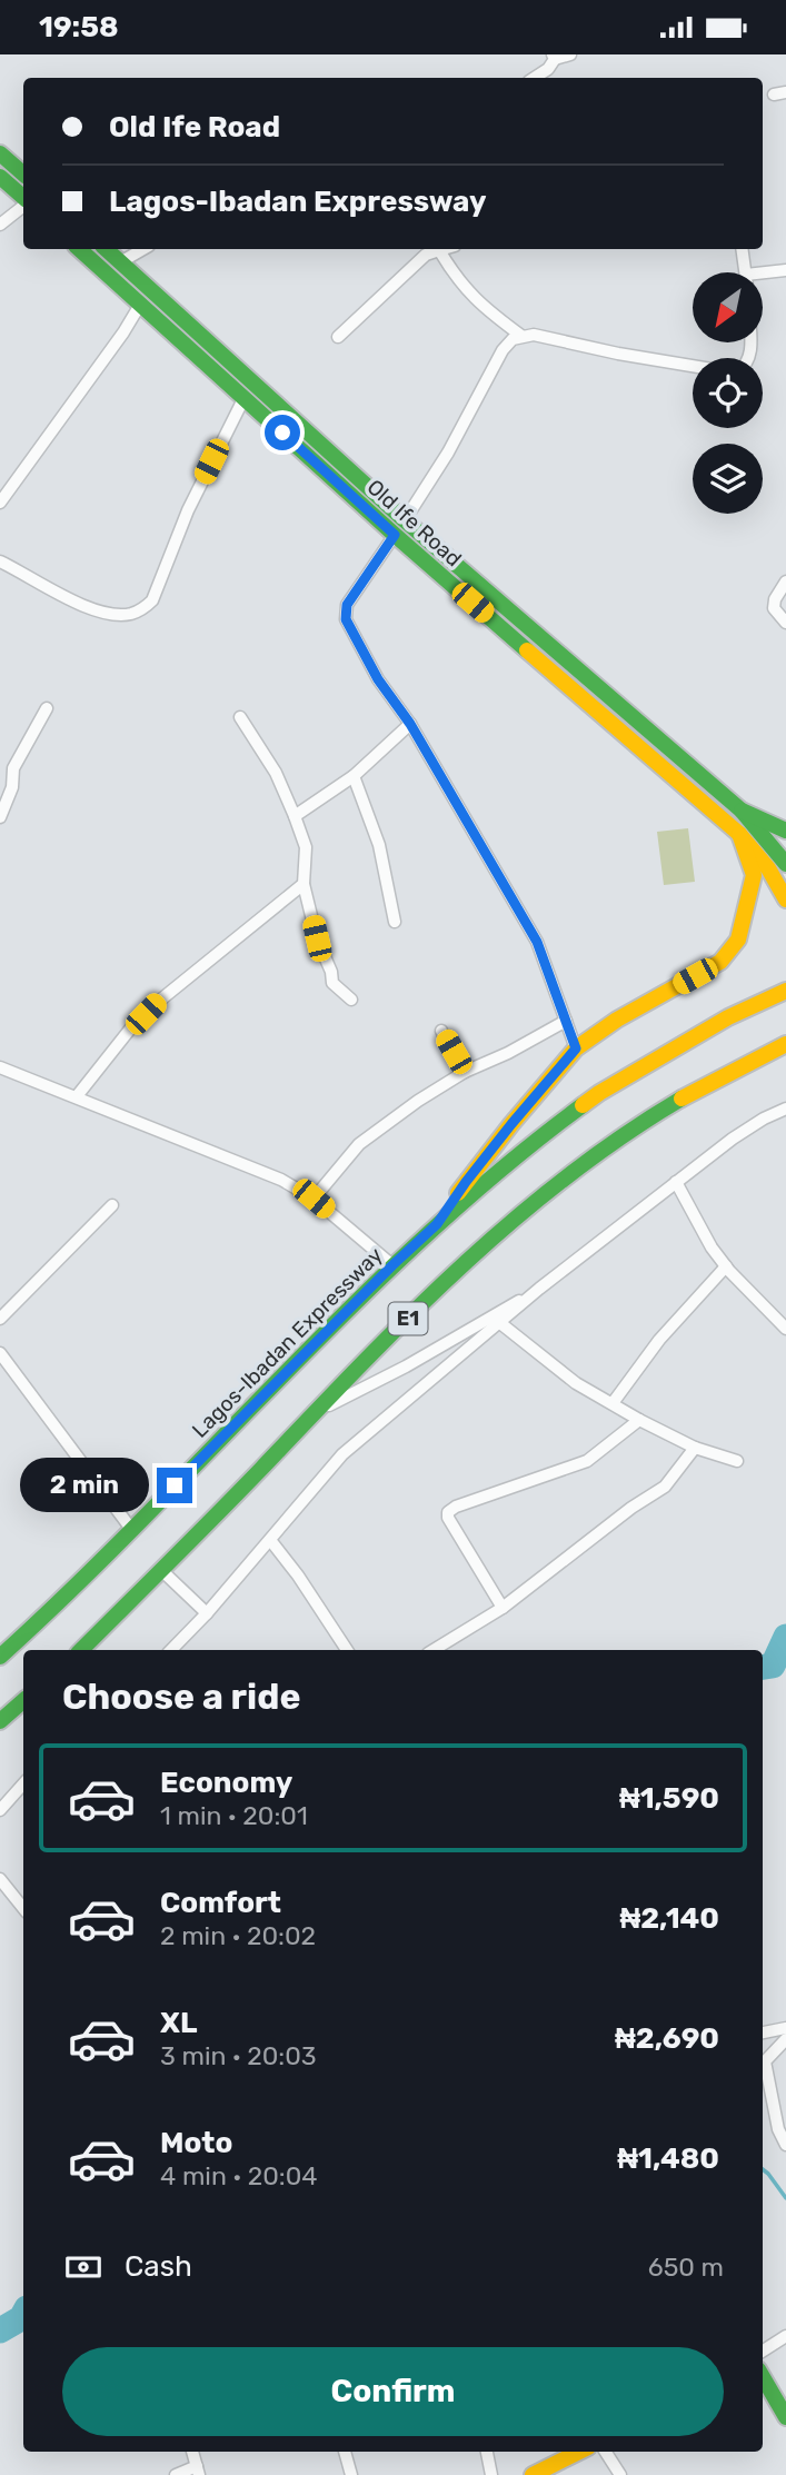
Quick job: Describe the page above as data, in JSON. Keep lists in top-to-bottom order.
{
  "streets": {
    "main road": ["Old Ife Road", "E1", "Lagos-Ibadan Expressway"]
  },
  "north": "bottom left",
  "page": {
    "status": "19:58",
    "banner": ["Old Ife Road", "Lagos-Ibadan Expressway"],
    "bubble": "2 min",
    "heading": "Choose a ride",
    "list": [
      {
        "name": "Economy",
        "note": "1 min · 20:01",
        "value": "₦1,590"
      },
      {
        "name": "Comfort",
        "note": "2 min · 20:02",
        "value": "₦2,140"
      },
      {
        "name": "XL",
        "note": "3 min · 20:03",
        "value": "₦2,690"
      },
      {
        "name": "Moto",
        "note": "4 min · 20:04",
        "value": "₦1,480"
      }
    ],
    "pay": ["Cash", "650 m"],
    "buttons": "Confirm"
  }
}
